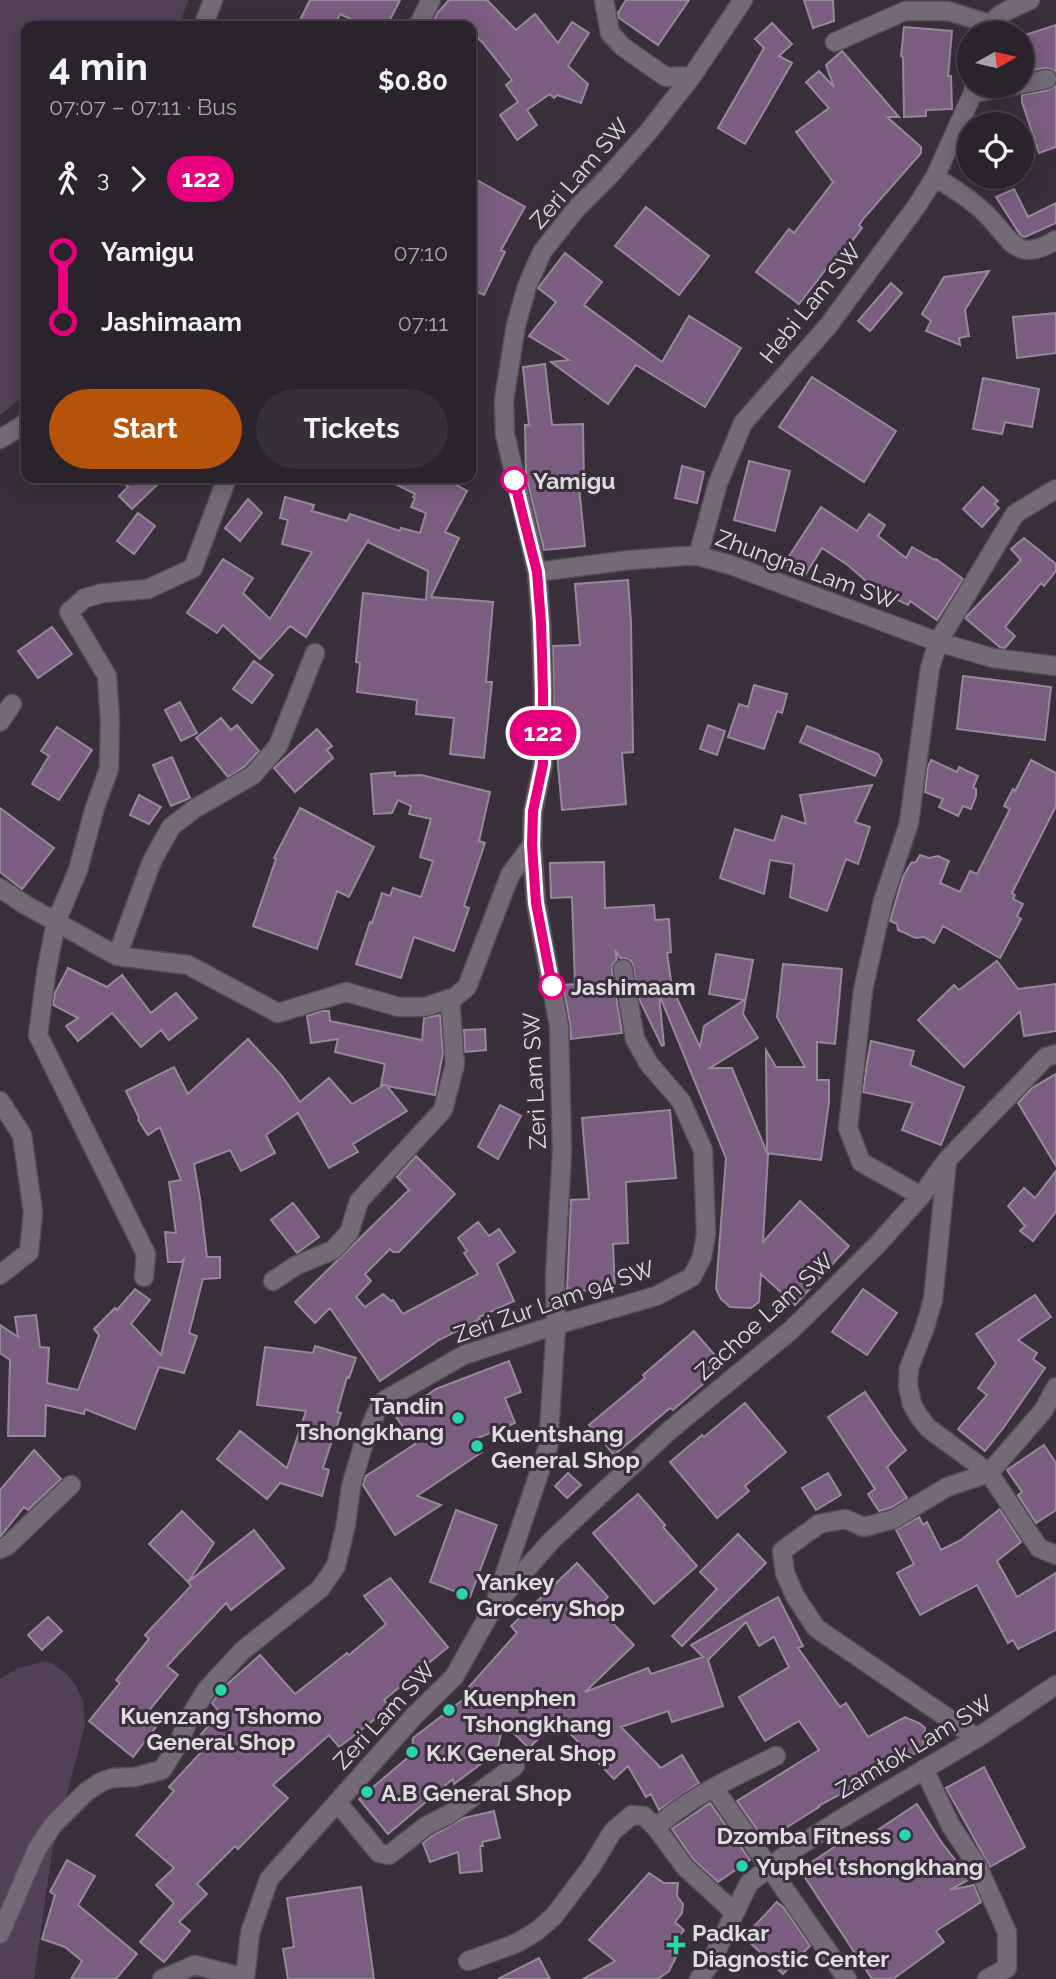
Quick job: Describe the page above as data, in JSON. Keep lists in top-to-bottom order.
{
  "streets": {
    "street": [
      "Zeri Lam SW",
      "Hebi Lam SW",
      "Zhungna Lam SW",
      "Zeri Zur Lam 94 SW",
      "Zachoe Lam SW",
      "Zamtok Lam SW"
    ]
  },
  "crossings": [
    ["Zeri Lam SW", "Zhungna Lam SW"],
    ["Zeri Lam SW", "Zeri Zur Lam 94 SW"],
    ["Zeri Lam SW", "Zachoe Lam SW"],
    ["Hebi Lam SW", "Zhungna Lam SW"]
  ],
  "places": {
    "other": [
      "Yamigu",
      "Jashimaam",
      "Tandin Tshongkhang",
      "Kuentshang General Shop",
      "Yankey Grocery Shop",
      "Kuenzang Tshomo General Shop",
      "Kuenphen Tshongkhang",
      "K.K General Shop",
      "A.B General Shop",
      "Dzomba Fitness",
      "Yuphel tshongkhang"
    ],
    "health": ["Padkar Diagnostic Center"]
  },
  "lines": ["bus line 122"],
  "north": "right",
  "page": {
    "on_map": "122",
    "heading": ["4 min", "07:07 – 07:11 · Bus", "$0.80"],
    "legs": ["3", "122"],
    "list": [
      {
        "name": "Yamigu",
        "value": "07:10"
      },
      {
        "name": "Jashimaam",
        "value": "07:11"
      }
    ],
    "buttons": ["Start", "Tickets"]
  }
}
